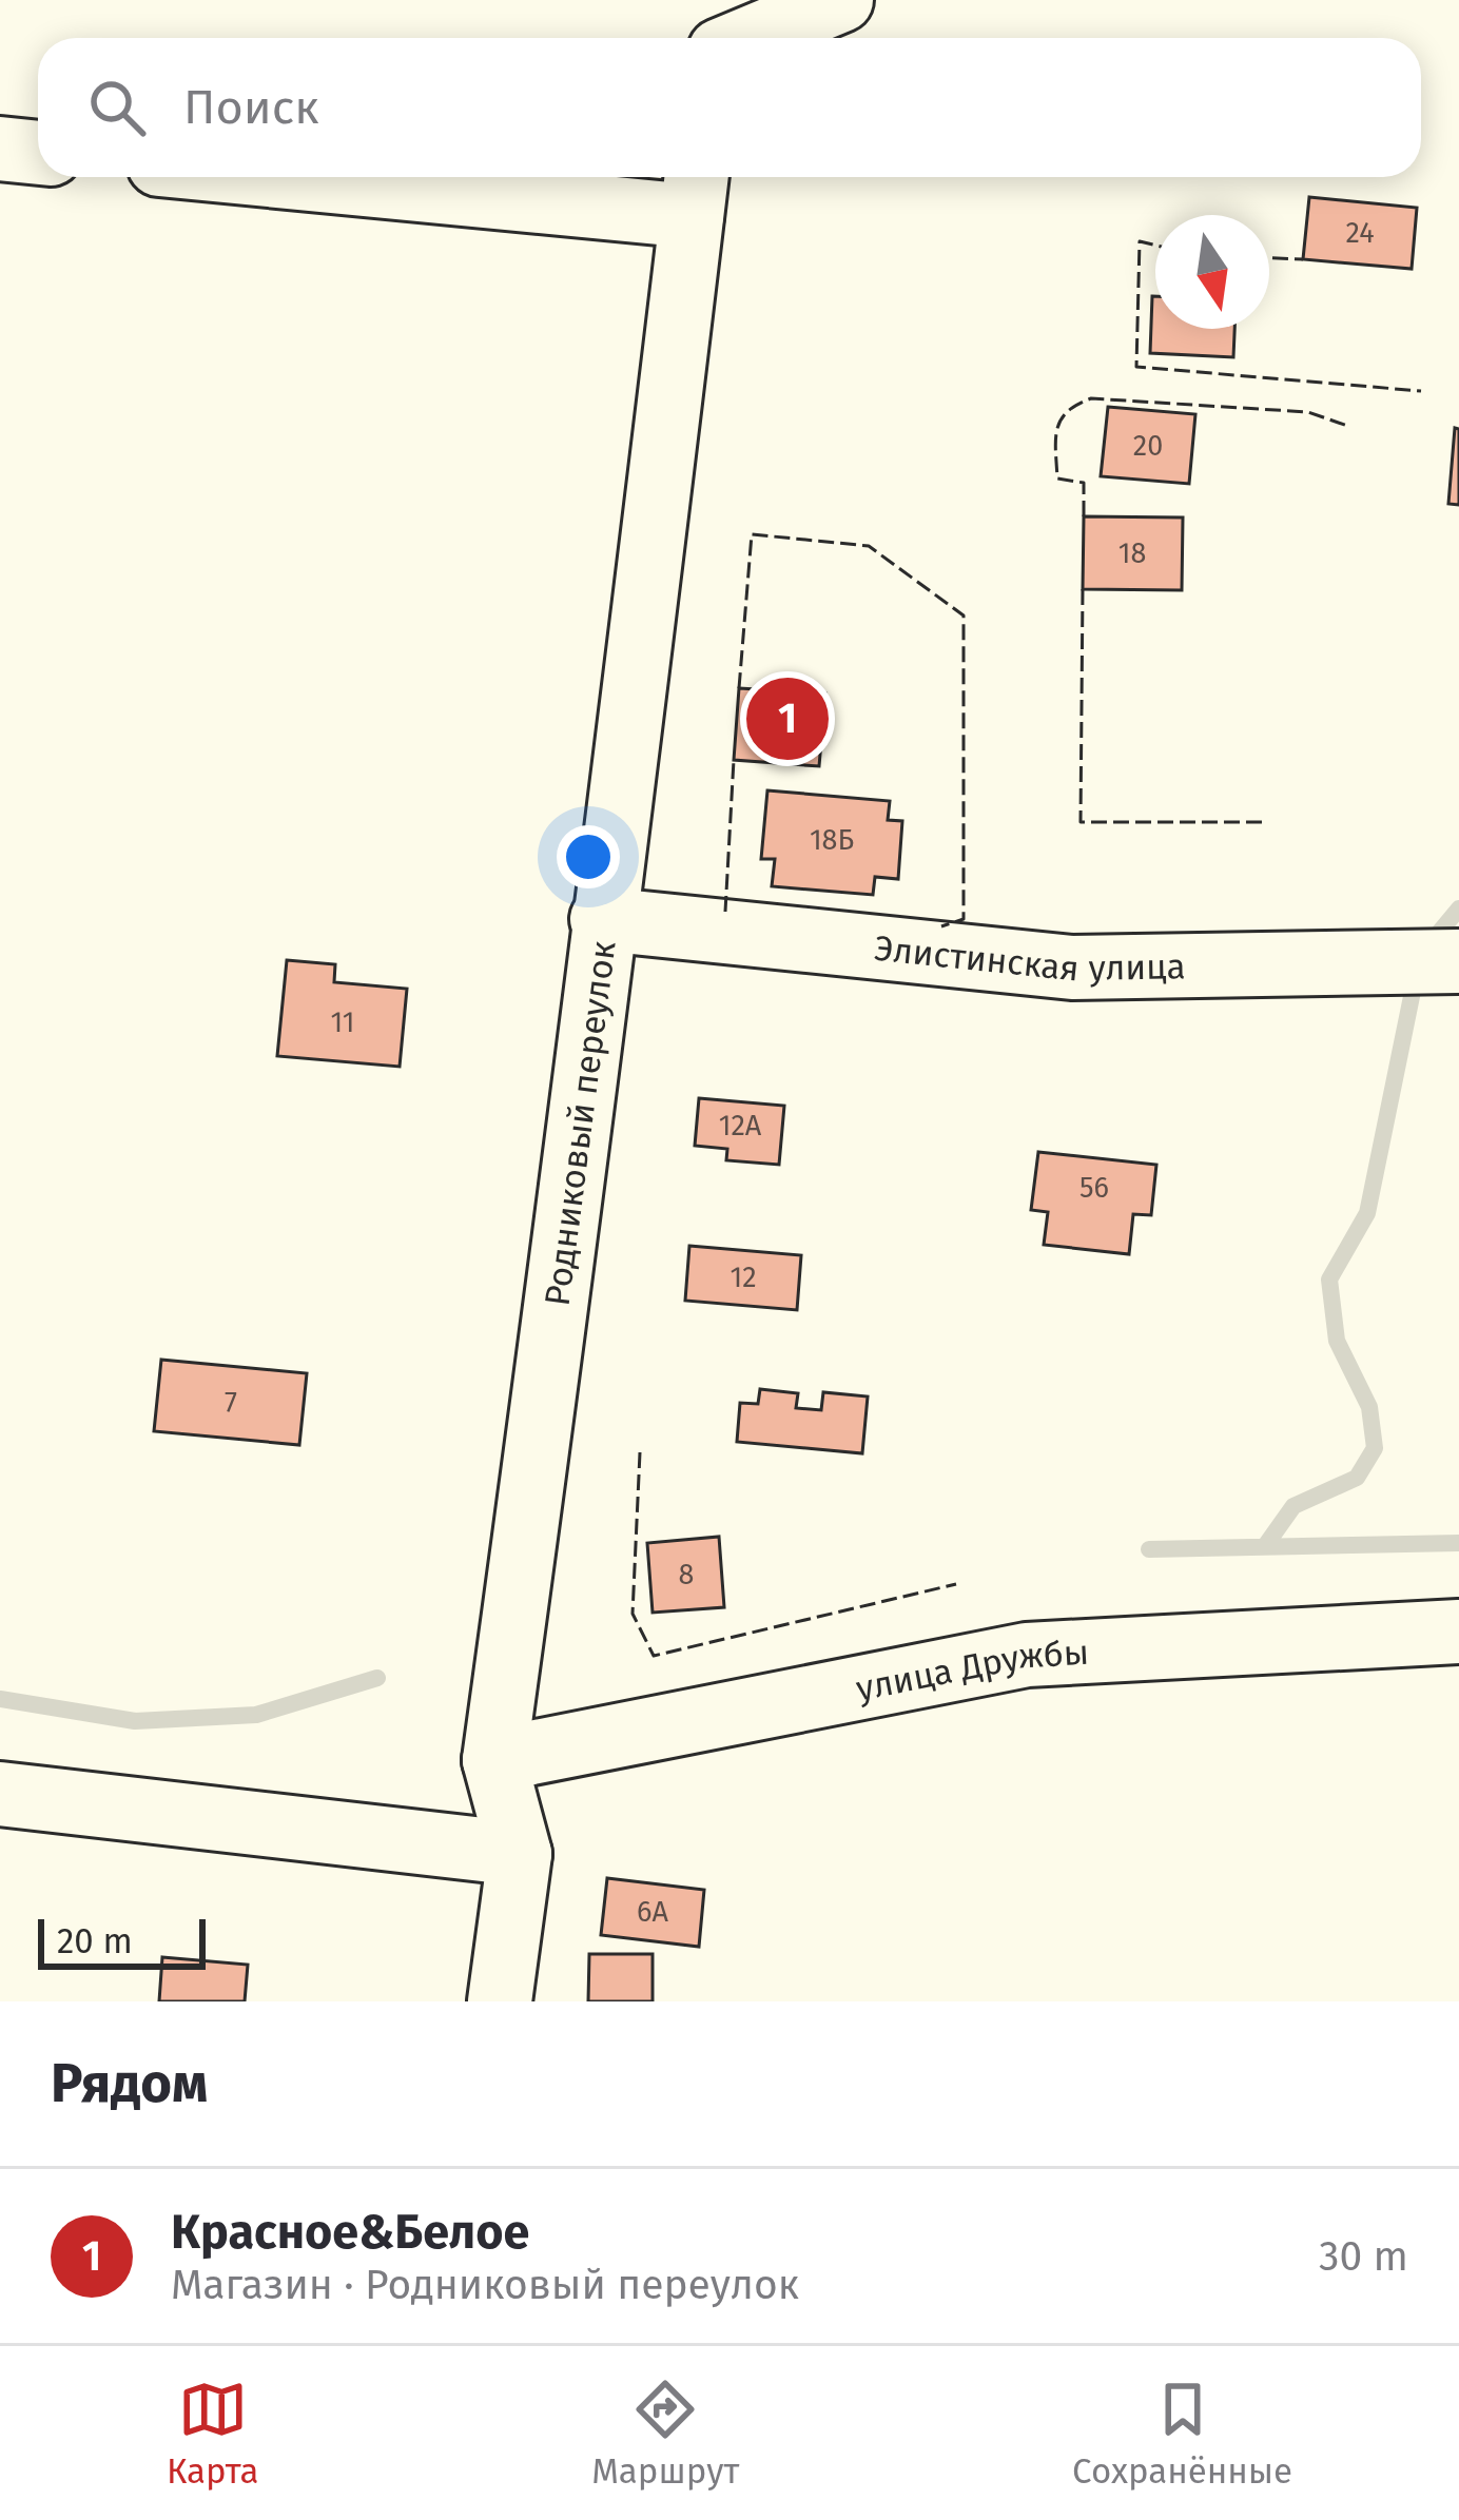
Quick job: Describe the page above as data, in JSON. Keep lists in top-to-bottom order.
{
  "streets": {
    "street": ["Элистинская улица", "Родниковый переулок", "улица Дружбы"]
  },
  "crossings": [
    ["Элистинская улица", "Родниковый переулок"],
    ["Родниковый переулок", "улица Дружбы"]
  ],
  "house_numbers": [
    "24",
    "20",
    "18",
    "18Б",
    "11",
    "12А",
    "56",
    "12",
    "7",
    "8",
    "6А"
  ],
  "scale_bar": "20 m",
  "north": "bottom",
  "page": {
    "search": "Поиск",
    "pins": "1",
    "scale": "20 m",
    "heading": "Рядом",
    "list": [
      {
        "mark": "1",
        "name": "Красное&Белое",
        "note": "Магазин · Родниковый переулок",
        "value": "30 m"
      }
    ],
    "nav": ["Карта", "Маршрут", "Сохранённые"]
  }
}
